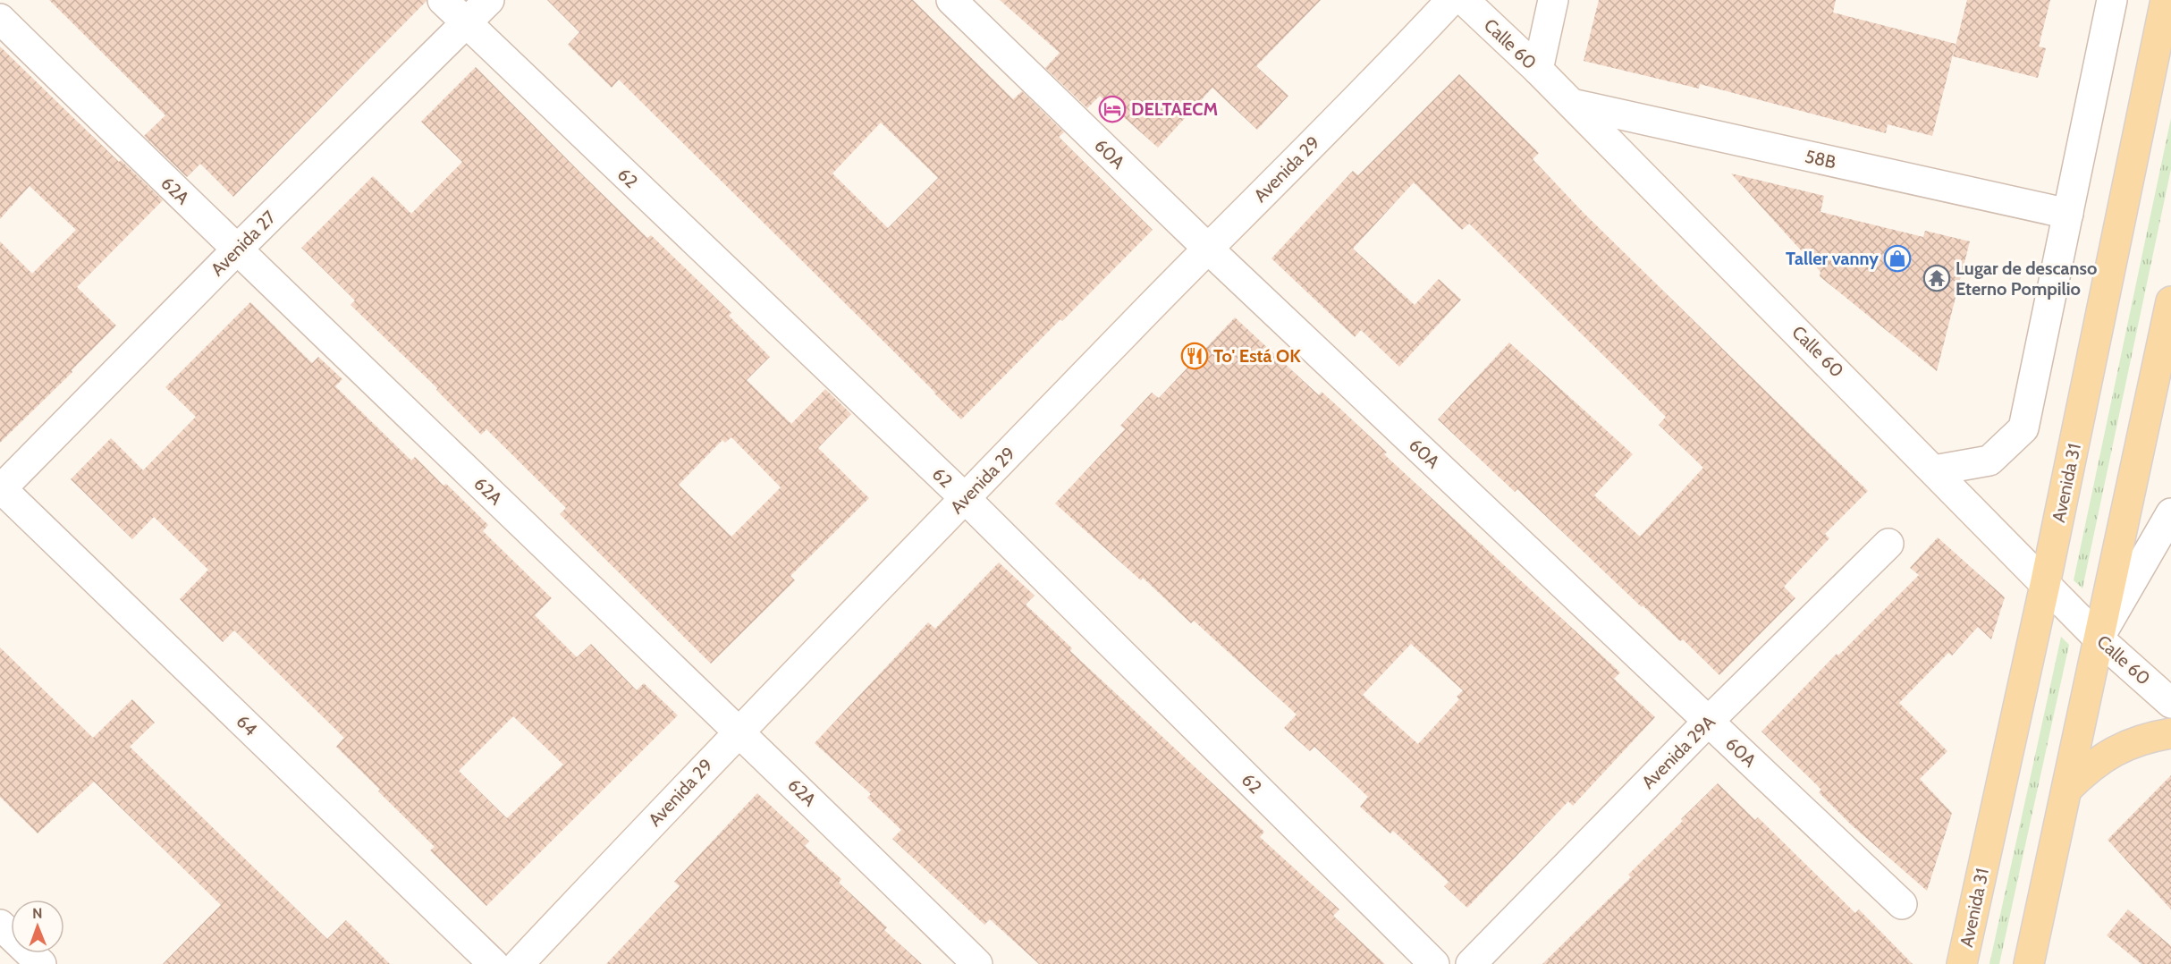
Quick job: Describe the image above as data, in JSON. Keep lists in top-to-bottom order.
{
  "streets": {
    "main road": ["Avenida 31"],
    "street": [
      "Calle 60",
      "60A",
      "58B",
      "Avenida 29",
      "62",
      "62A",
      "Avenida 27",
      "64",
      "Avenida 29A"
    ]
  },
  "crossings": [
    ["Calle 60", "58B"],
    ["Calle 60", "Avenida 31"],
    ["60A", "Avenida 29"],
    ["60A", "Avenida 29A"],
    ["Avenida 29", "62"],
    ["Avenida 29", "62A"],
    ["62", "Avenida 27"],
    ["62A", "Avenida 27"],
    ["Avenida 27", "64"]
  ],
  "places": {
    "hotel": ["DELTAECM"],
    "shop": ["Taller vanny"],
    "temple": ["Lugar de descanso Eterno Pompilio"],
    "restaurant": ["To' Está OK"]
  },
  "north": "top"
}
